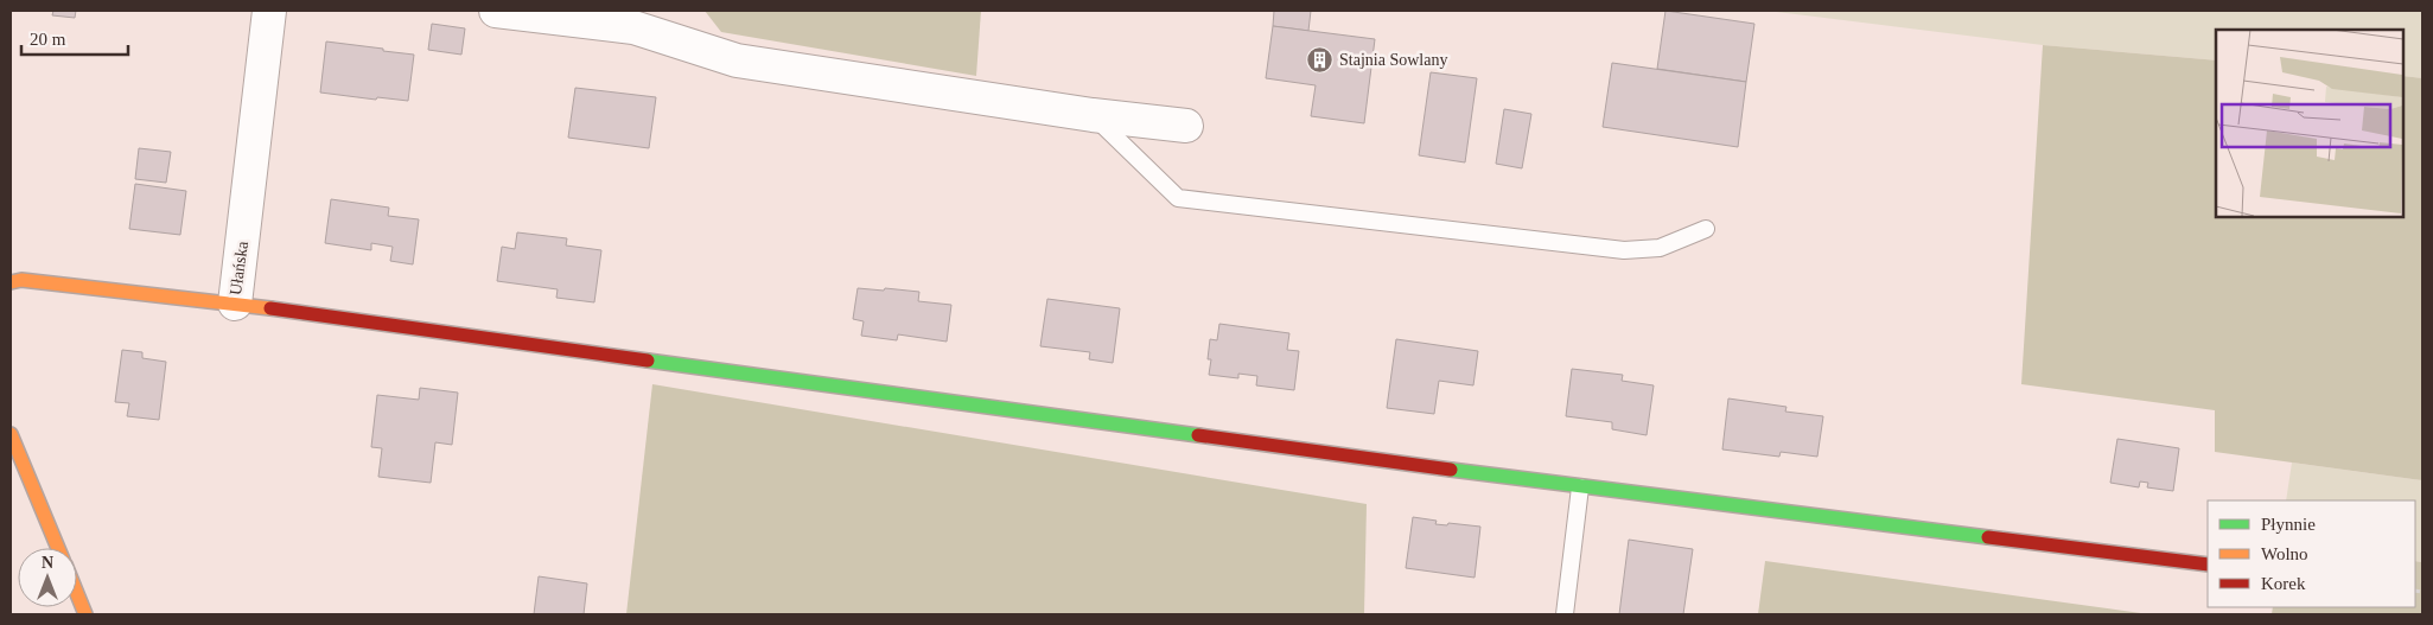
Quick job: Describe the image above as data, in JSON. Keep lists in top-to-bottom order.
{
  "streets": {
    "street": ["Ułańska"]
  },
  "places": {
    "building": ["Stajnia Sowlany"]
  },
  "legend": ["Płynnie", "Wolno", "Korek"],
  "scale_bar": "20 m",
  "north": "top"
}
